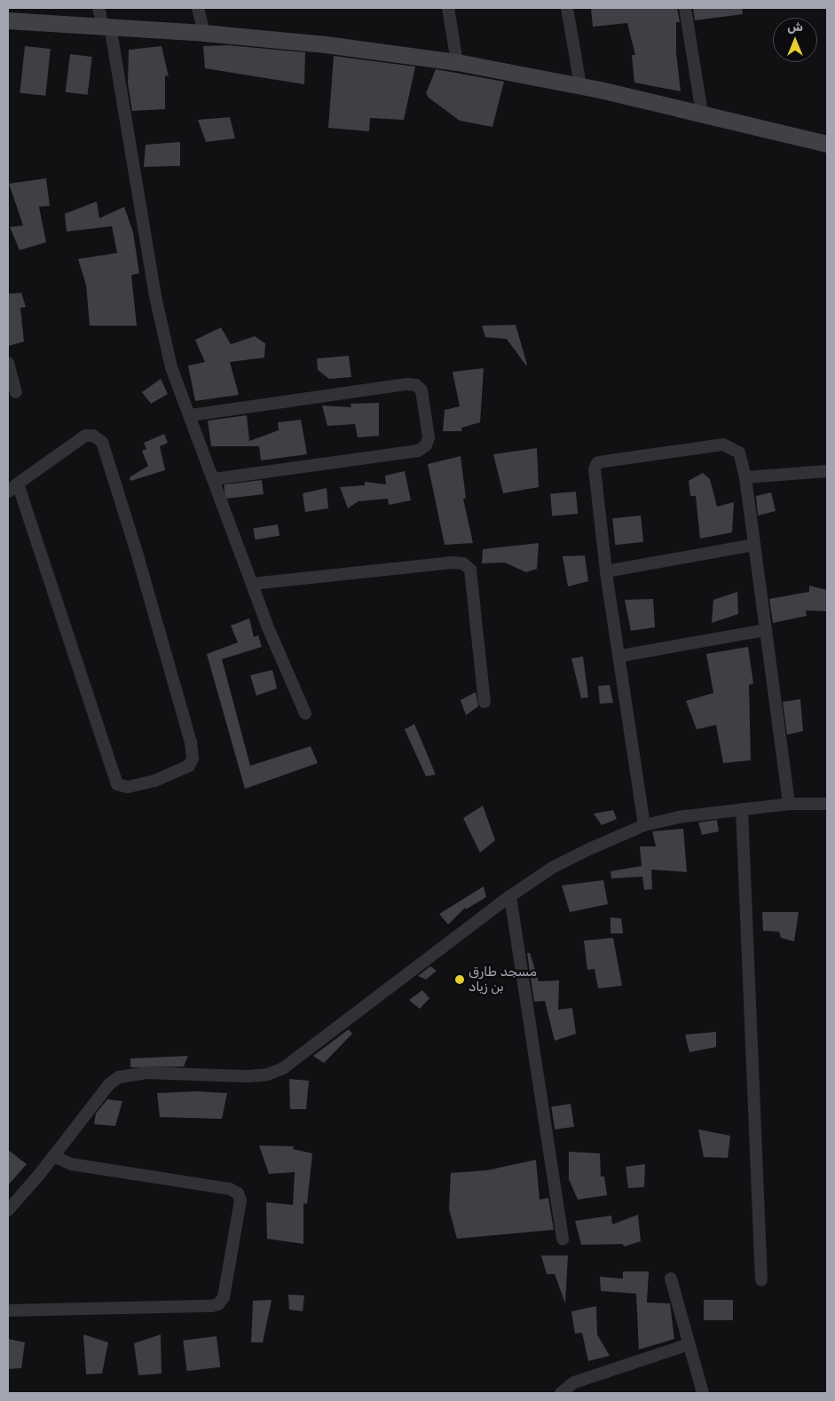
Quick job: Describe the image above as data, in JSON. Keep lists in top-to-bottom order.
{
  "places": ["مسجد طارق بن زياد"],
  "north": "top"
}
